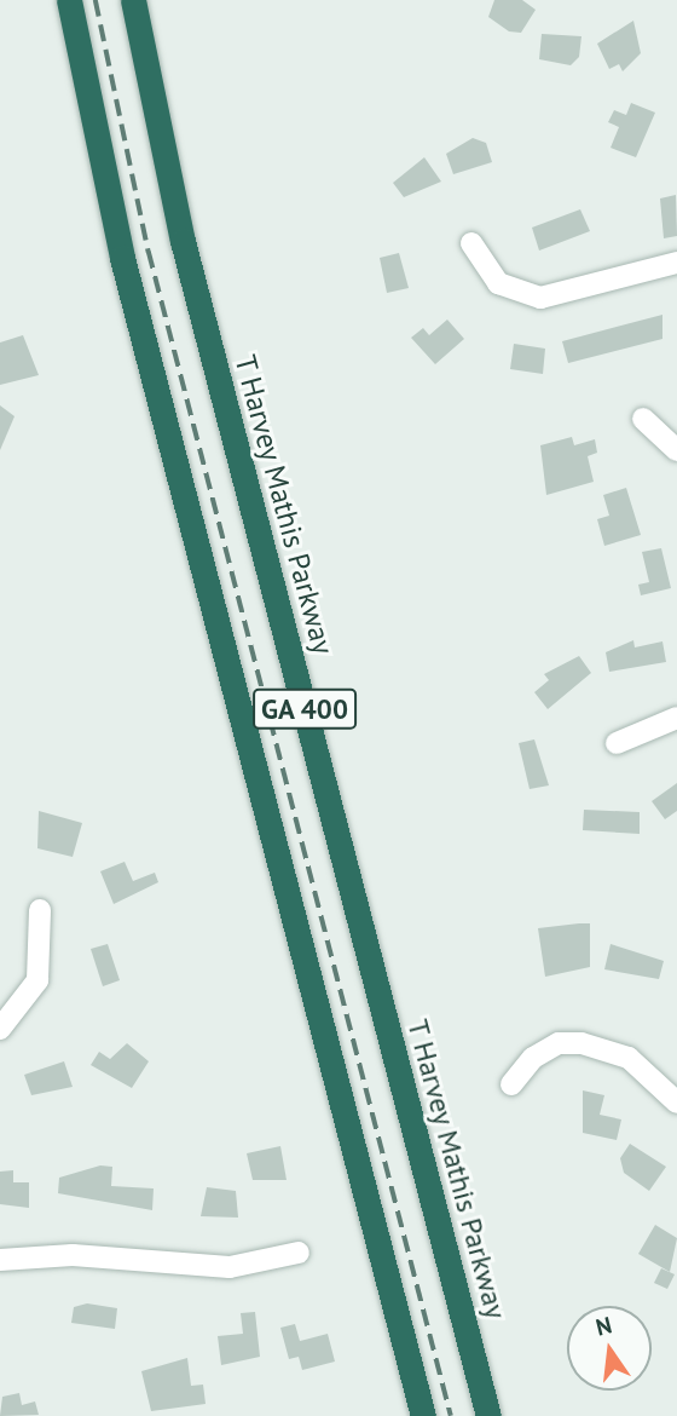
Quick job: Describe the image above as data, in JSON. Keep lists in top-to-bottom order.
{
  "streets": {
    "highway": ["T Harvey Mathis Parkway", "GA 400"]
  },
  "north": "top"
}
